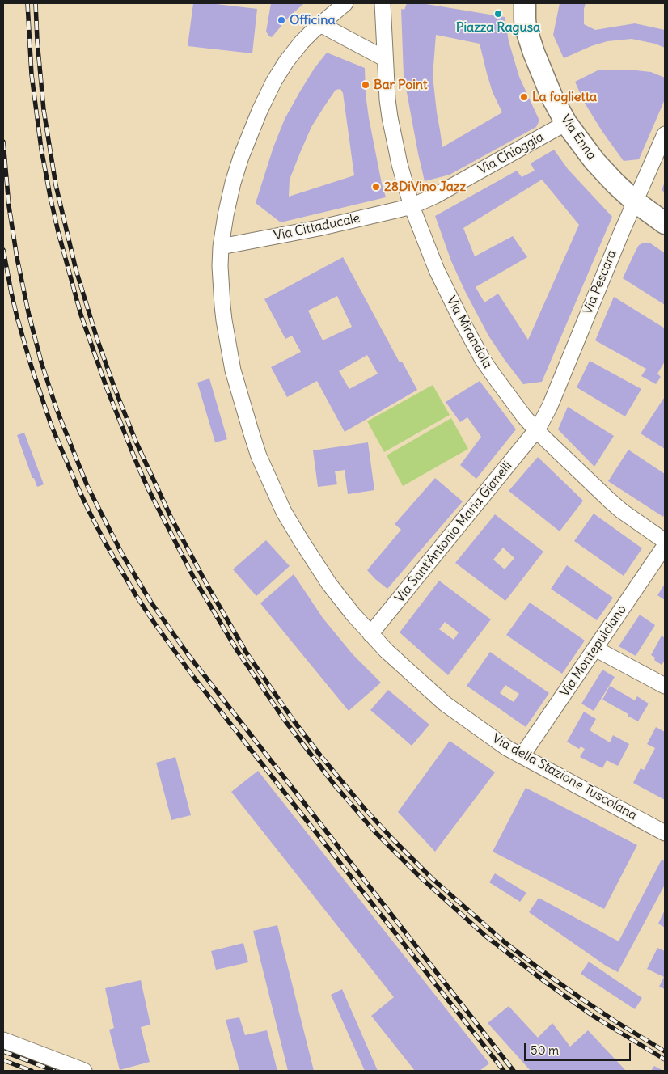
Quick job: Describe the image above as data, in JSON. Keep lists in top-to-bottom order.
{
  "streets": {
    "main road": ["Via Enna"],
    "street": [
      "Via Chioggia",
      "Via Cittaducale",
      "Via Pescara",
      "Via Mirandola",
      "Via Sant'Antonio Maria Gianelli",
      "Via Montepulciano",
      "Via della Stazione Tuscolana"
    ]
  },
  "crossings": [
    ["Via Enna", "Via Chioggia"],
    ["Via Enna", "Via Pescara"],
    ["Via Chioggia", "Via Cittaducale"],
    ["Via Chioggia", "Via Mirandola"],
    ["Via Cittaducale", "Via Mirandola"],
    ["Via Cittaducale", "Via della Stazione Tuscolana"],
    ["Via Pescara", "Via Mirandola"],
    ["Via Pescara", "Via Sant'Antonio Maria Gianelli"],
    ["Via Mirandola", "Via Sant'Antonio Maria Gianelli"],
    ["Via Sant'Antonio Maria Gianelli", "Via della Stazione Tuscolana"],
    ["Via Montepulciano", "Via della Stazione Tuscolana"]
  ],
  "places": [
    "Piazza Ragusa",
    "Officina",
    "Bar Point",
    "La foglietta",
    "28DiVino Jazz"
  ],
  "scale_bar": "50 m"
}
